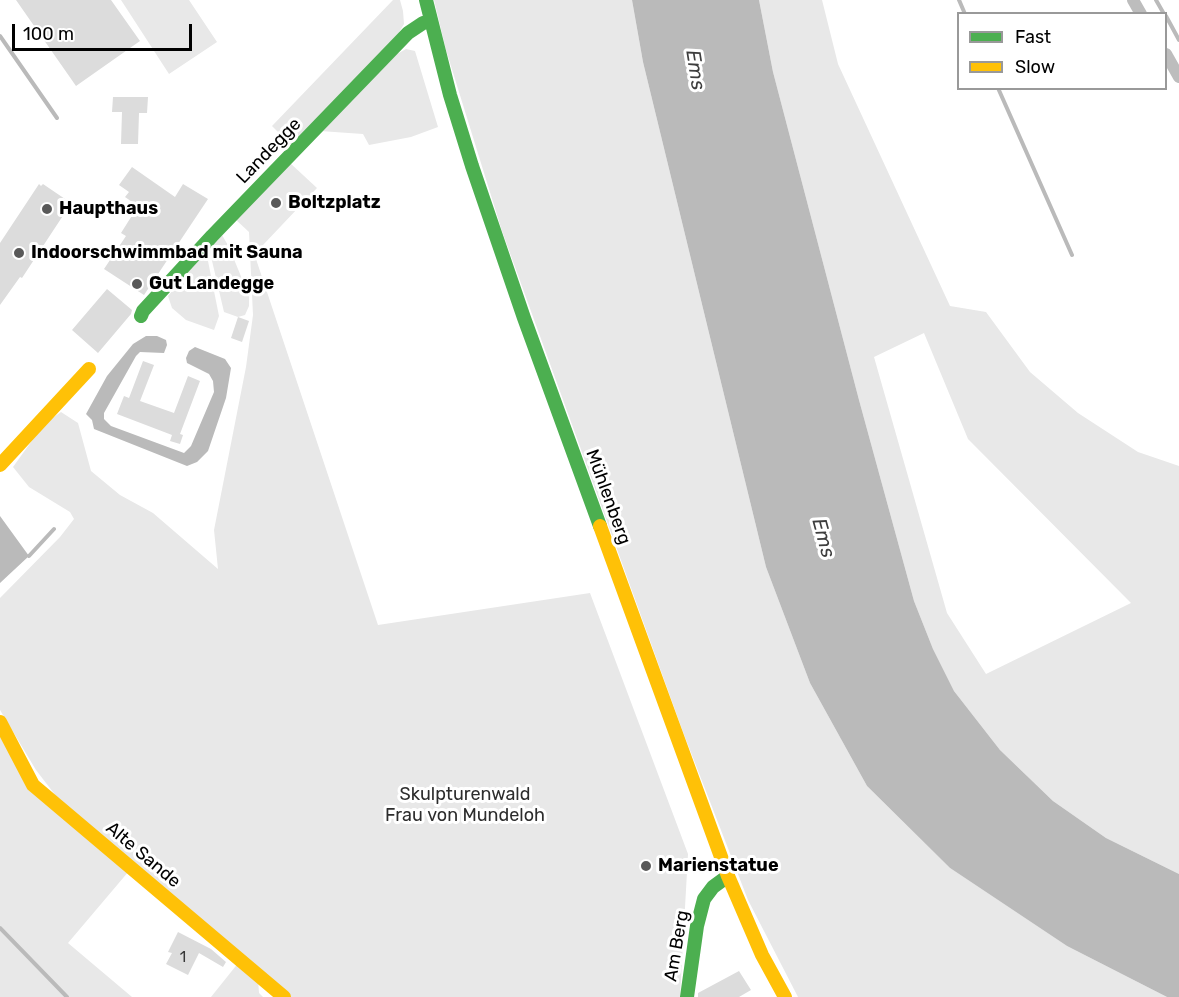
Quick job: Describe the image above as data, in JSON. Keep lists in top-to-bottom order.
{
  "streets": {
    "street": [
      "Landegge",
      "Mühlenberg",
      "Alte Sande",
      "Am Berg"
    ]
  },
  "crossings": [
    ["Landegge", "Mühlenberg"],
    ["Mühlenberg", "Am Berg"]
  ],
  "water": ["Ems"],
  "parks": ["Skulpturenwald Frau von Mundeloh"],
  "places": [
    "Boltzplatz",
    "Haupthaus",
    "Indoorschwimmbad mit Sauna",
    "Gut Landegge",
    "Marienstatue"
  ],
  "house_numbers": ["1"],
  "legend": ["Fast", "Slow"],
  "scale_bar": "100 m"
}
